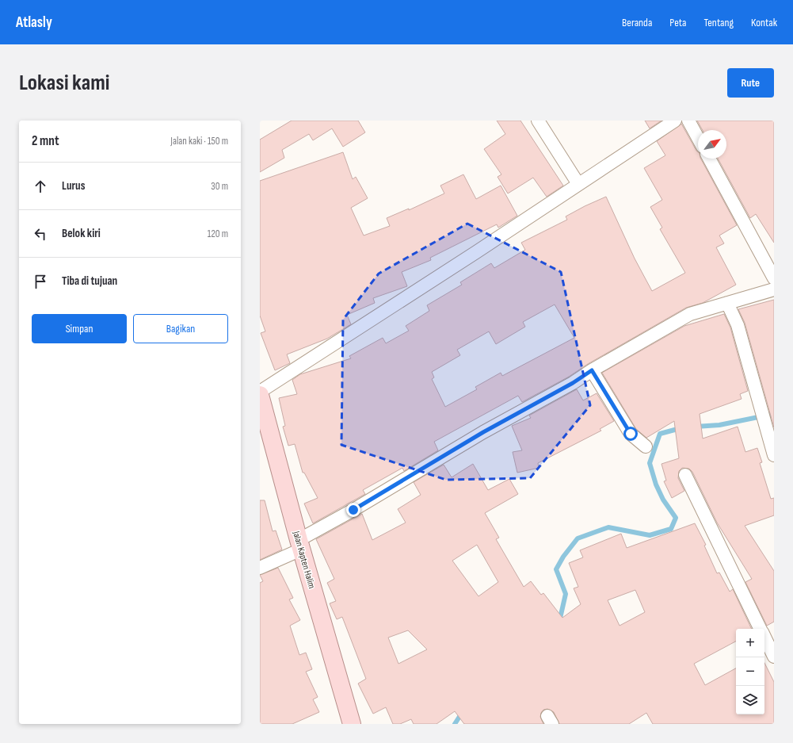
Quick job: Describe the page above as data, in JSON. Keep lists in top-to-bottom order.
{
  "streets": {
    "main road": ["Jalan Kapten Halim"]
  },
  "north": "top right",
  "page": {
    "header": "Atlasly",
    "nav": [
      "Beranda",
      "Peta",
      "Tentang",
      "Kontak"
    ],
    "buttons": [
      "Rute",
      ["Simpan", "Bagikan"]
    ],
    "title": "Lokasi kami",
    "heading": ["2 mnt", "Jalan kaki · 150 m"],
    "list": [
      ["Lurus", "30 m"],
      ["Belok kiri", "120 m"],
      "Tiba di tujuan"
    ],
    "map_buttons": ["+", "−"]
  }
}
